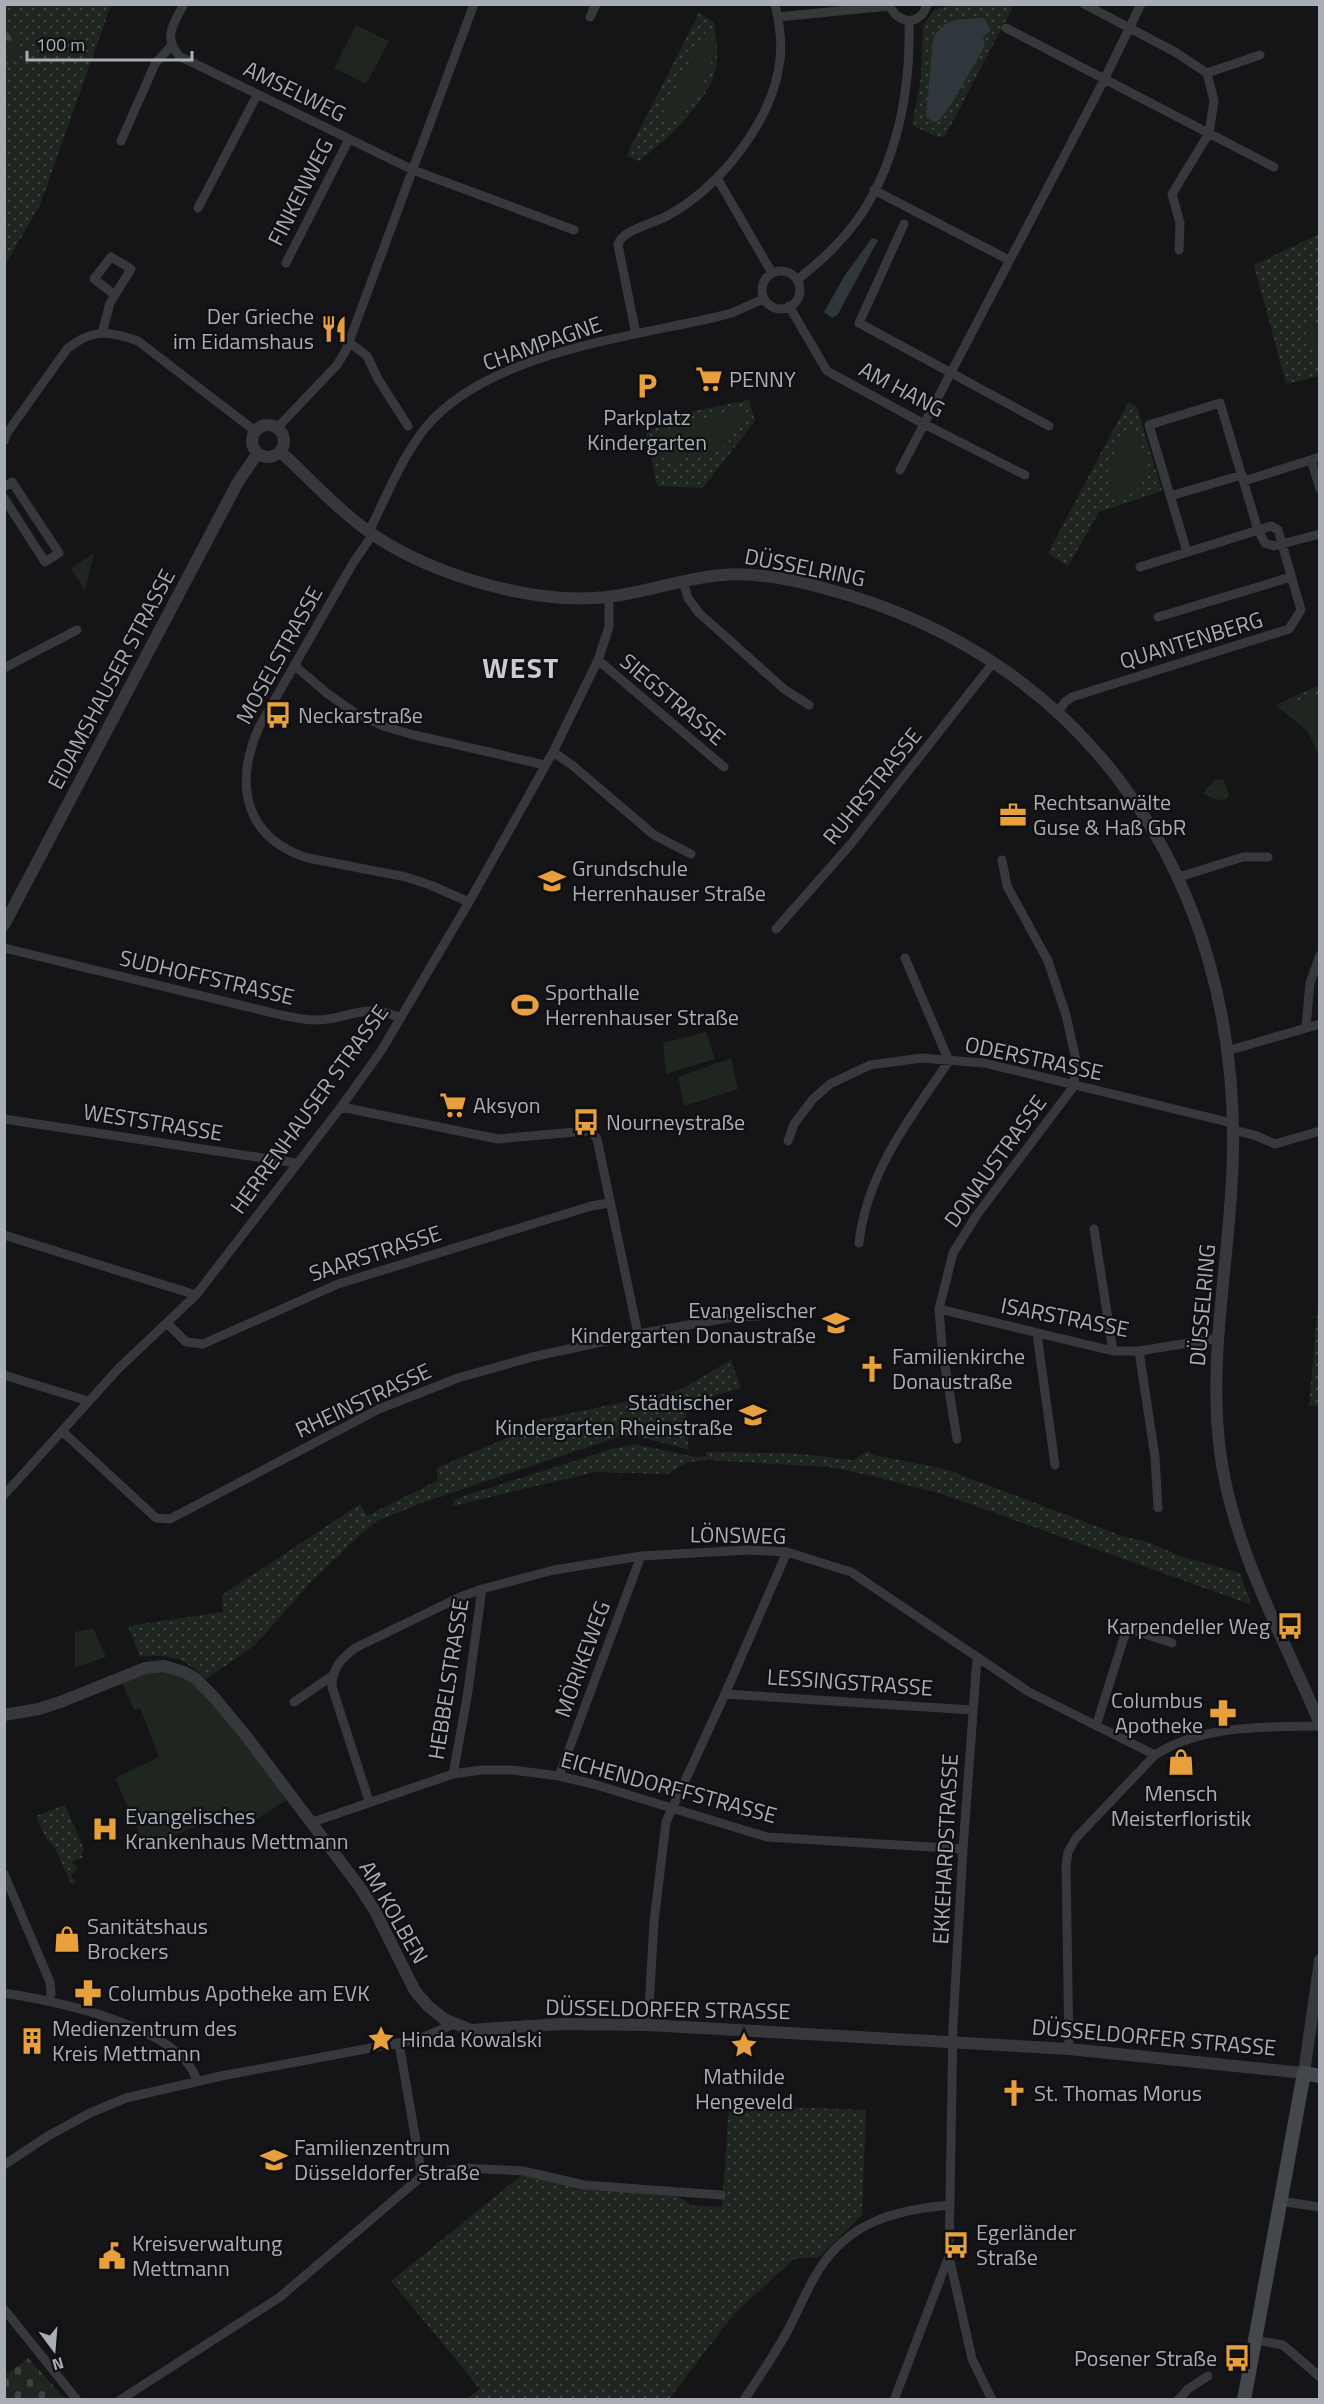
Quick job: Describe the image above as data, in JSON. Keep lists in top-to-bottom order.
{
  "streets": {
    "main road": ["DÜSSELDORFER STRASSE"],
    "street": [
      "AMSELWEG",
      "FINKENWEG",
      "CHAMPAGNE",
      "AM HANG",
      "DÜSSELRING",
      "QUANTENBERG",
      "MOSELSTRASSE",
      "EIDAMSHAUSER STRASSE",
      "SIEGSTRASSE",
      "RUHRSTRASSE",
      "SUDHOFFSTRASSE",
      "ODERSTRASSE",
      "HERRENHAUSER STRASSE",
      "WESTSTRASSE",
      "DONAUSTRASSE",
      "SAARSTRASSE",
      "ISARSTRASSE",
      "RHEINSTRASSE",
      "LÖNSWEG",
      "MÖRIKEWEG",
      "HEBBELSTRASSE",
      "LESSINGSTRASSE",
      "EICHENDORFFSTRASSE",
      "EKKEHARDSTRASSE",
      "AM KOLBEN"
    ]
  },
  "crossings": [
    ["AMSELWEG", "FINKENWEG"],
    ["CHAMPAGNE", "AM HANG"],
    ["CHAMPAGNE", "DÜSSELRING"],
    ["CHAMPAGNE", "MOSELSTRASSE"],
    ["DÜSSELRING", "QUANTENBERG"],
    ["DÜSSELRING", "MOSELSTRASSE"],
    ["DÜSSELRING", "EIDAMSHAUSER STRASSE"],
    ["DÜSSELRING", "RUHRSTRASSE"],
    ["DÜSSELRING", "ODERSTRASSE"],
    ["DÜSSELRING", "HERRENHAUSER STRASSE"],
    ["DÜSSELRING", "ISARSTRASSE"],
    ["MOSELSTRASSE", "HERRENHAUSER STRASSE"],
    ["SIEGSTRASSE", "HERRENHAUSER STRASSE"],
    ["SUDHOFFSTRASSE", "HERRENHAUSER STRASSE"],
    ["ODERSTRASSE", "DONAUSTRASSE"],
    ["HERRENHAUSER STRASSE", "WESTSTRASSE"],
    ["HERRENHAUSER STRASSE", "SAARSTRASSE"],
    ["HERRENHAUSER STRASSE", "RHEINSTRASSE"],
    ["DONAUSTRASSE", "ISARSTRASSE"],
    ["LÖNSWEG", "MÖRIKEWEG"],
    ["LÖNSWEG", "HEBBELSTRASSE"],
    ["LÖNSWEG", "EKKEHARDSTRASSE"],
    ["MÖRIKEWEG", "EICHENDORFFSTRASSE"],
    ["HEBBELSTRASSE", "EICHENDORFFSTRASSE"],
    ["LESSINGSTRASSE", "EKKEHARDSTRASSE"],
    ["EICHENDORFFSTRASSE", "EKKEHARDSTRASSE"],
    ["EKKEHARDSTRASSE", "DÜSSELDORFER STRASSE"],
    ["AM KOLBEN", "DÜSSELDORFER STRASSE"]
  ],
  "districts": ["WEST"],
  "places": {
    "restaurant": ["Der Grieche im Eidamshaus"],
    "supermarket": ["PENNY", "Aksyon"],
    "parking": ["Parkplatz Kindergarten"],
    "bus stop": [
      "Neckarstraße",
      "Nourneystraße",
      "Karpendeller Weg",
      "Egerländer Straße",
      "Posener Straße"
    ],
    "office": ["Rechtsanwälte Guse & Haß GbR"],
    "school or university": [
      "Grundschule Herrenhauser Straße",
      "Evangelischer Kindergarten Donaustraße",
      "Städtischer Kindergarten Rheinstraße",
      "Familienzentrum Düsseldorfer Straße"
    ],
    "sports": ["Sporthalle Herrenhauser Straße"],
    "church": ["Familienkirche Donaustraße", "St. Thomas Morus"],
    "pharmacy": ["Columbus Apotheke", "Columbus Apotheke am EVK"],
    "shop": ["Mensch Meisterfloristik", "Sanitätshaus Brockers"],
    "hospital": ["Evangelisches Krankenhaus Mettmann"],
    "place": ["Hinda Kowalski", "Mathilde Hengeveld"],
    "building": ["Medienzentrum des Kreis Mettmann"],
    "public building": ["Kreisverwaltung Mettmann"]
  },
  "scale_bar": "100 m",
  "north": "bottom"
}
